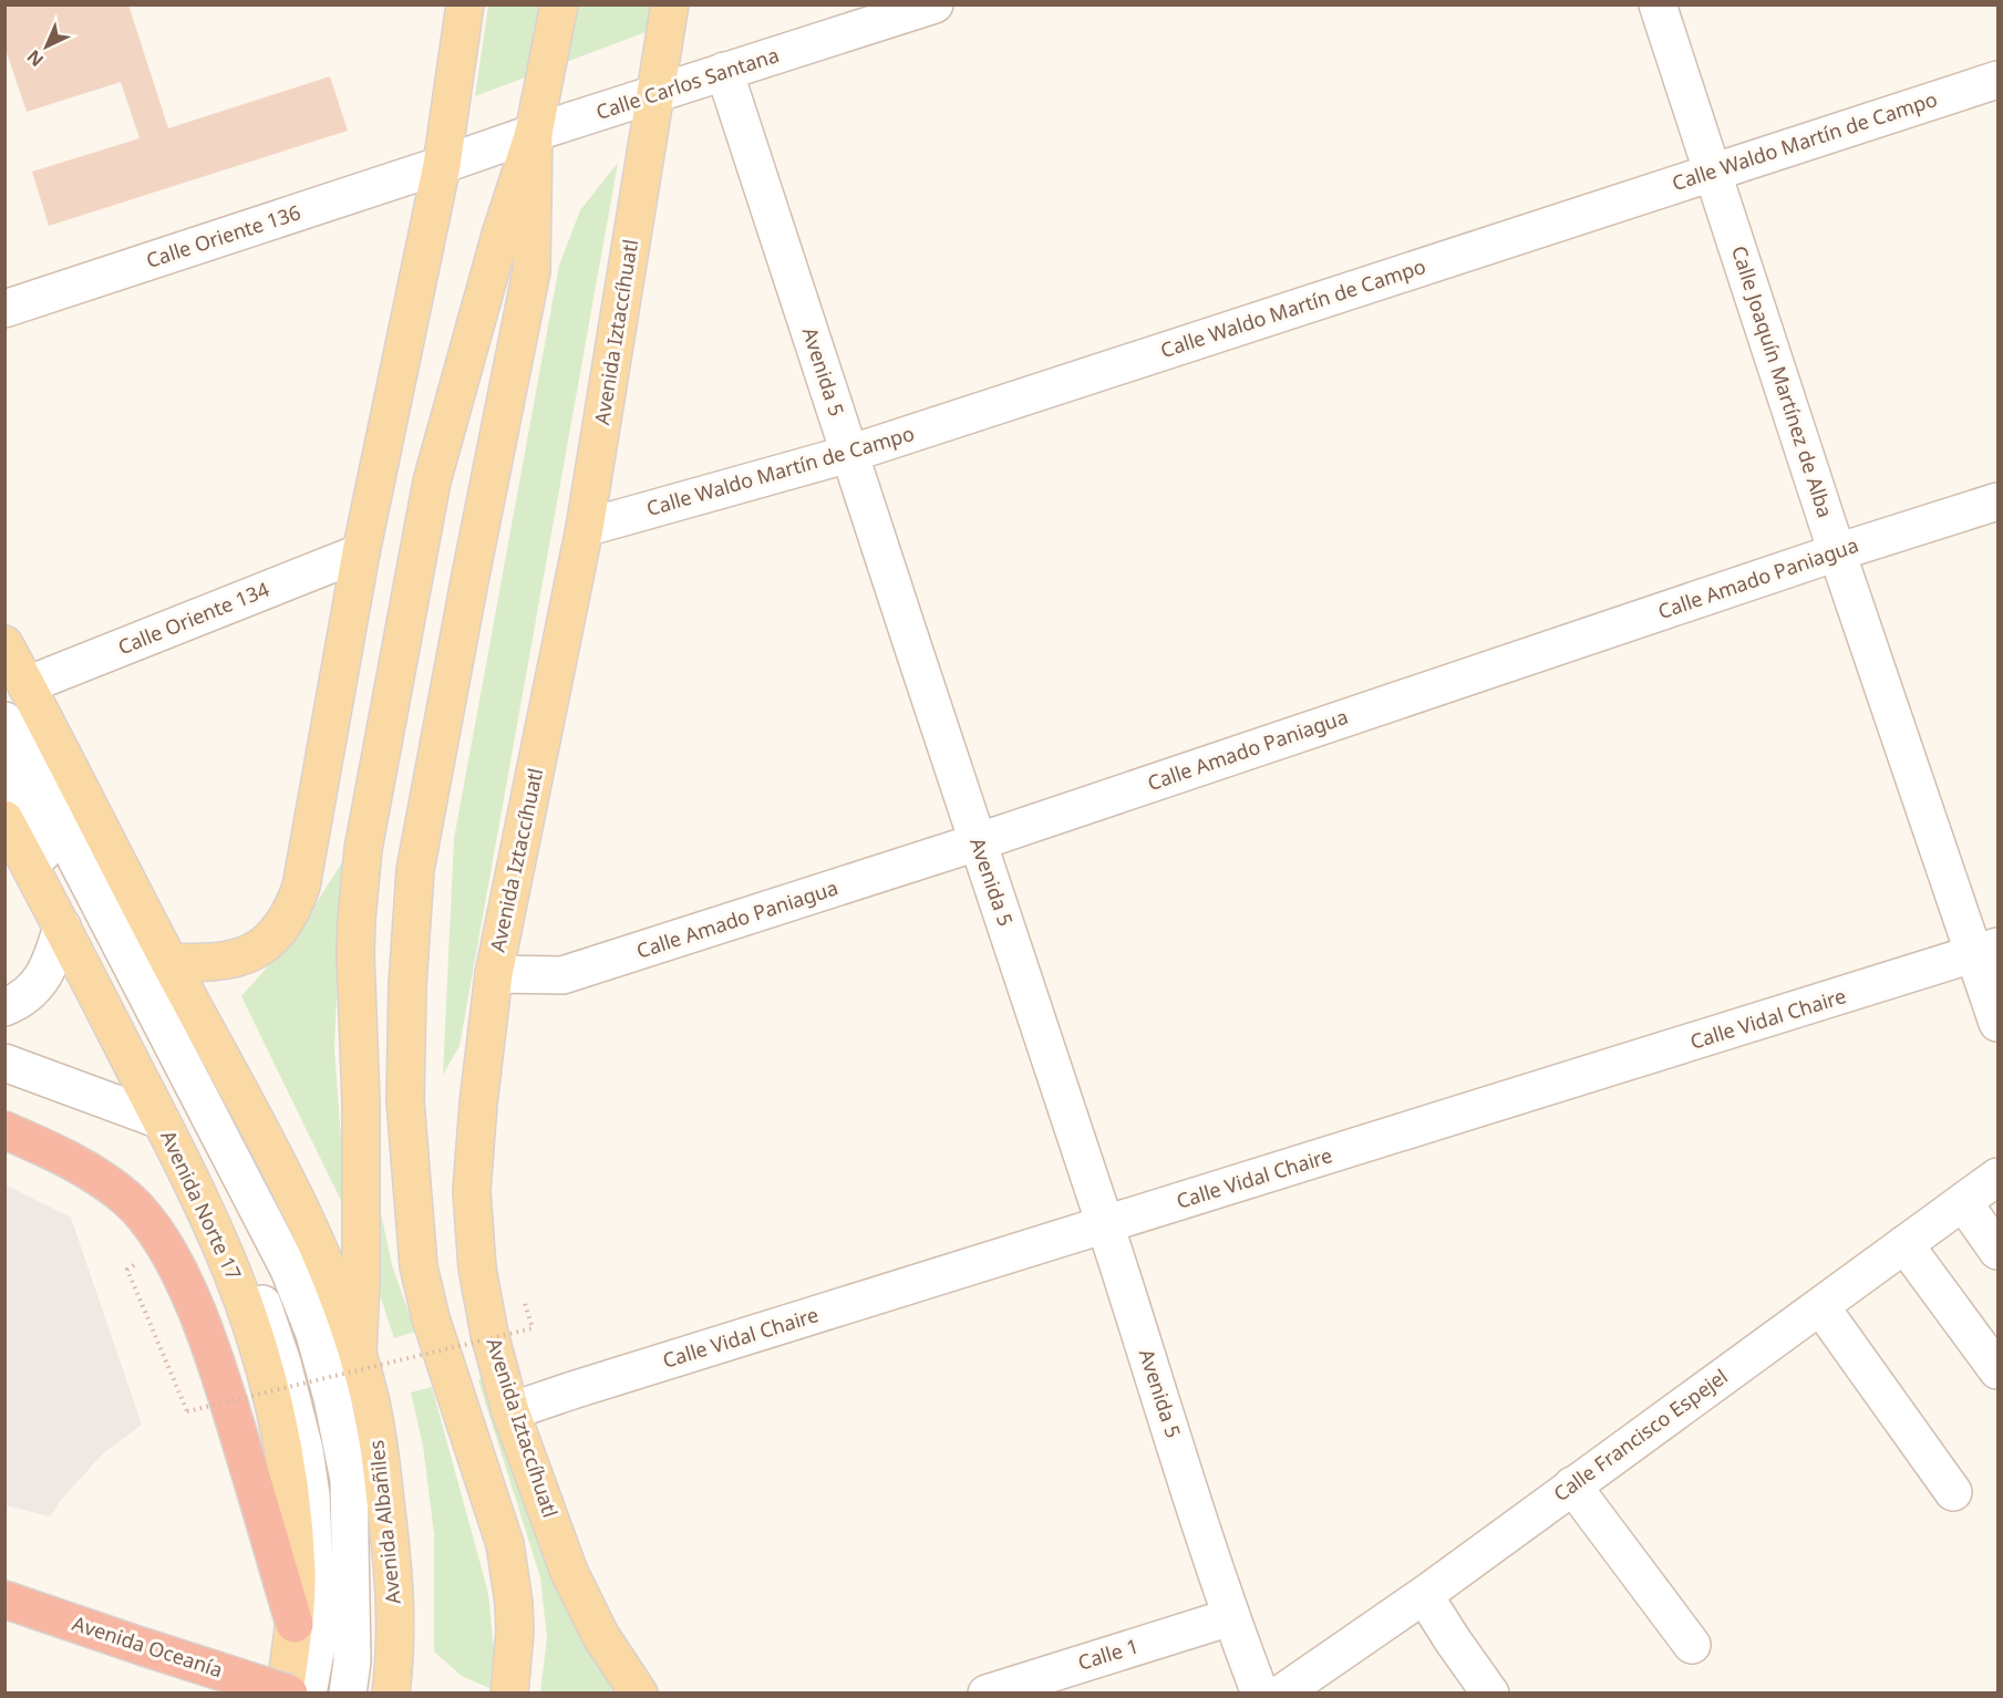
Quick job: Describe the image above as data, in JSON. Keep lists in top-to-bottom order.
{
  "streets": {
    "highway": ["Avenida Oceanía"],
    "main road": ["Avenida Iztaccíhuatl", "Avenida Norte 17", "Avenida Albañiles"],
    "street": [
      "Calle Carlos Santana",
      "Calle Waldo Martín de Campo",
      "Calle Oriente 136",
      "Avenida 5",
      "Calle Joaquín Martínez de Alba",
      "Calle Amado Paniagua",
      "Calle Oriente 134",
      "Calle Vidal Chaire",
      "Calle Francisco Espejel",
      "Calle 1"
    ]
  },
  "crossings": [
    ["Calle Carlos Santana", "Calle Oriente 136"],
    ["Calle Carlos Santana", "Avenida Iztaccíhuatl"],
    ["Calle Carlos Santana", "Avenida 5"],
    ["Calle Waldo Martín de Campo", "Avenida Iztaccíhuatl"],
    ["Calle Waldo Martín de Campo", "Avenida 5"],
    ["Calle Waldo Martín de Campo", "Calle Joaquín Martínez de Alba"],
    ["Avenida Iztaccíhuatl", "Calle Amado Paniagua"],
    ["Avenida Iztaccíhuatl", "Calle Vidal Chaire"],
    ["Avenida 5", "Calle Amado Paniagua"],
    ["Avenida 5", "Calle Vidal Chaire"],
    ["Avenida 5", "Calle 1"],
    ["Calle Joaquín Martínez de Alba", "Calle Amado Paniagua"],
    ["Calle Joaquín Martínez de Alba", "Calle Vidal Chaire"]
  ],
  "north": "bottom left"
}
